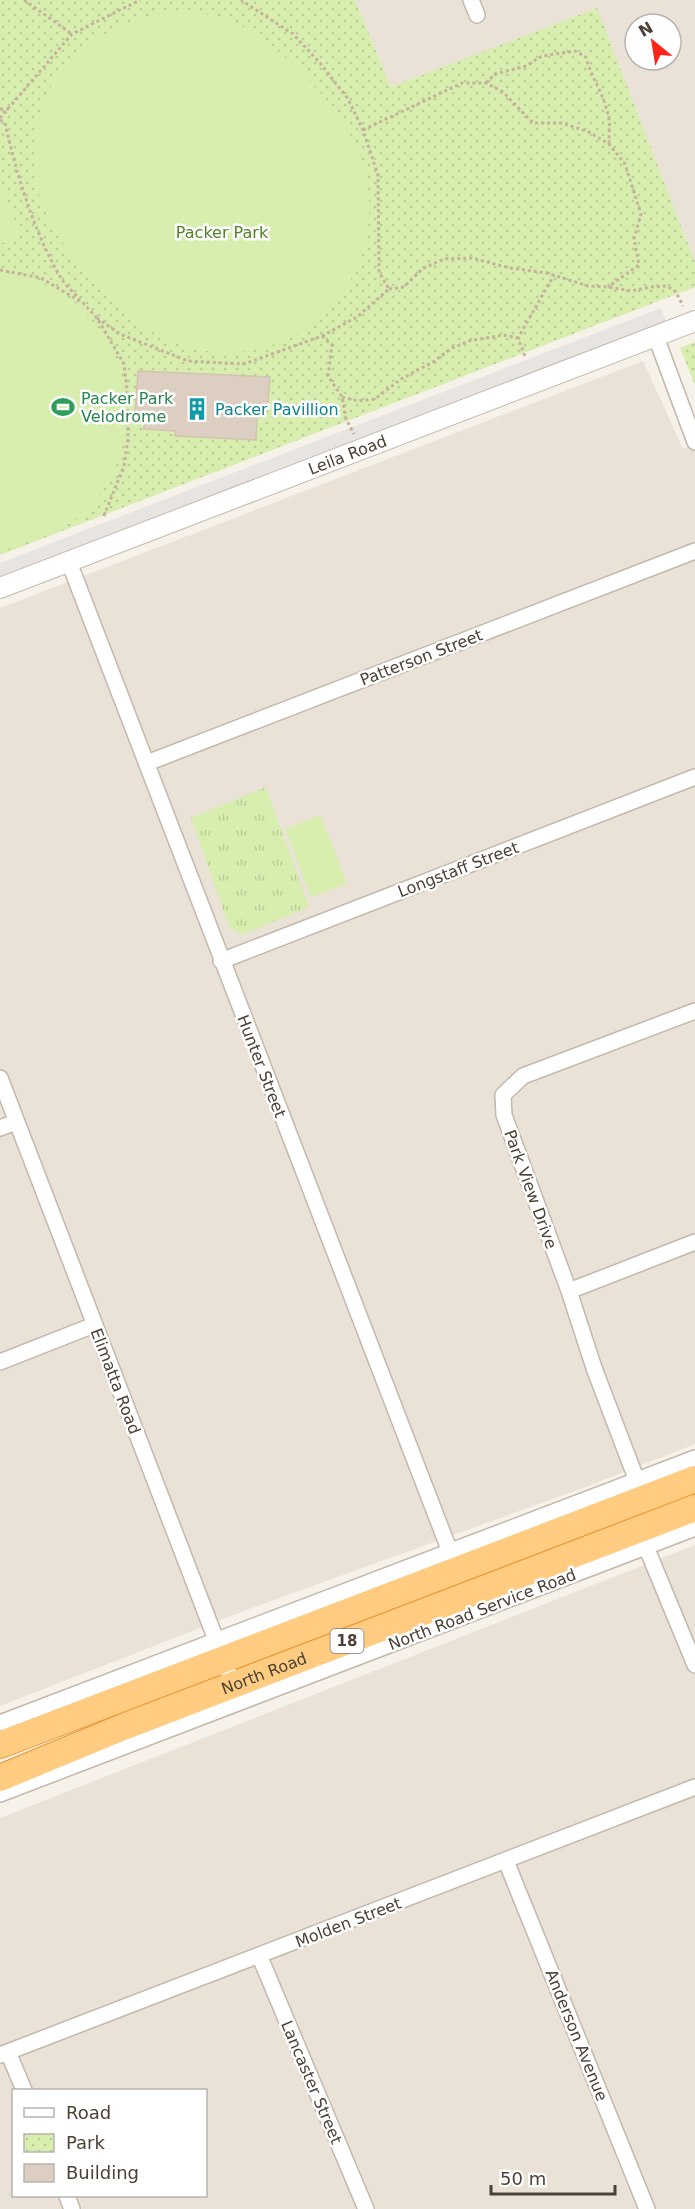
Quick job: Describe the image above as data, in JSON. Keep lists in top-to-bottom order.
{
  "streets": {
    "highway": ["18", "North Road"],
    "street": [
      "Leila Road",
      "Patterson Street",
      "Longstaff Street",
      "Hunter Street",
      "Park View Drive",
      "Elimatta Road",
      "North Road Service Road",
      "Molden Street",
      "Anderson Avenue",
      "Lancaster Street"
    ]
  },
  "crossings": [
    ["Leila Road", "Hunter Street"],
    ["Patterson Street", "Hunter Street"],
    ["Longstaff Street", "Hunter Street"],
    ["Hunter Street", "North Road"],
    ["Elimatta Road", "North Road"],
    ["North Road Service Road", "North Road"],
    ["Molden Street", "Anderson Avenue"],
    ["Molden Street", "Lancaster Street"]
  ],
  "parks": ["Packer Park"],
  "places": {
    "sports": ["Packer Park Velodrome"],
    "building": ["Packer Pavillion"]
  },
  "legend": ["Road", "Park", "Building"],
  "scale_bar": "50 m",
  "north": "top left"
}
